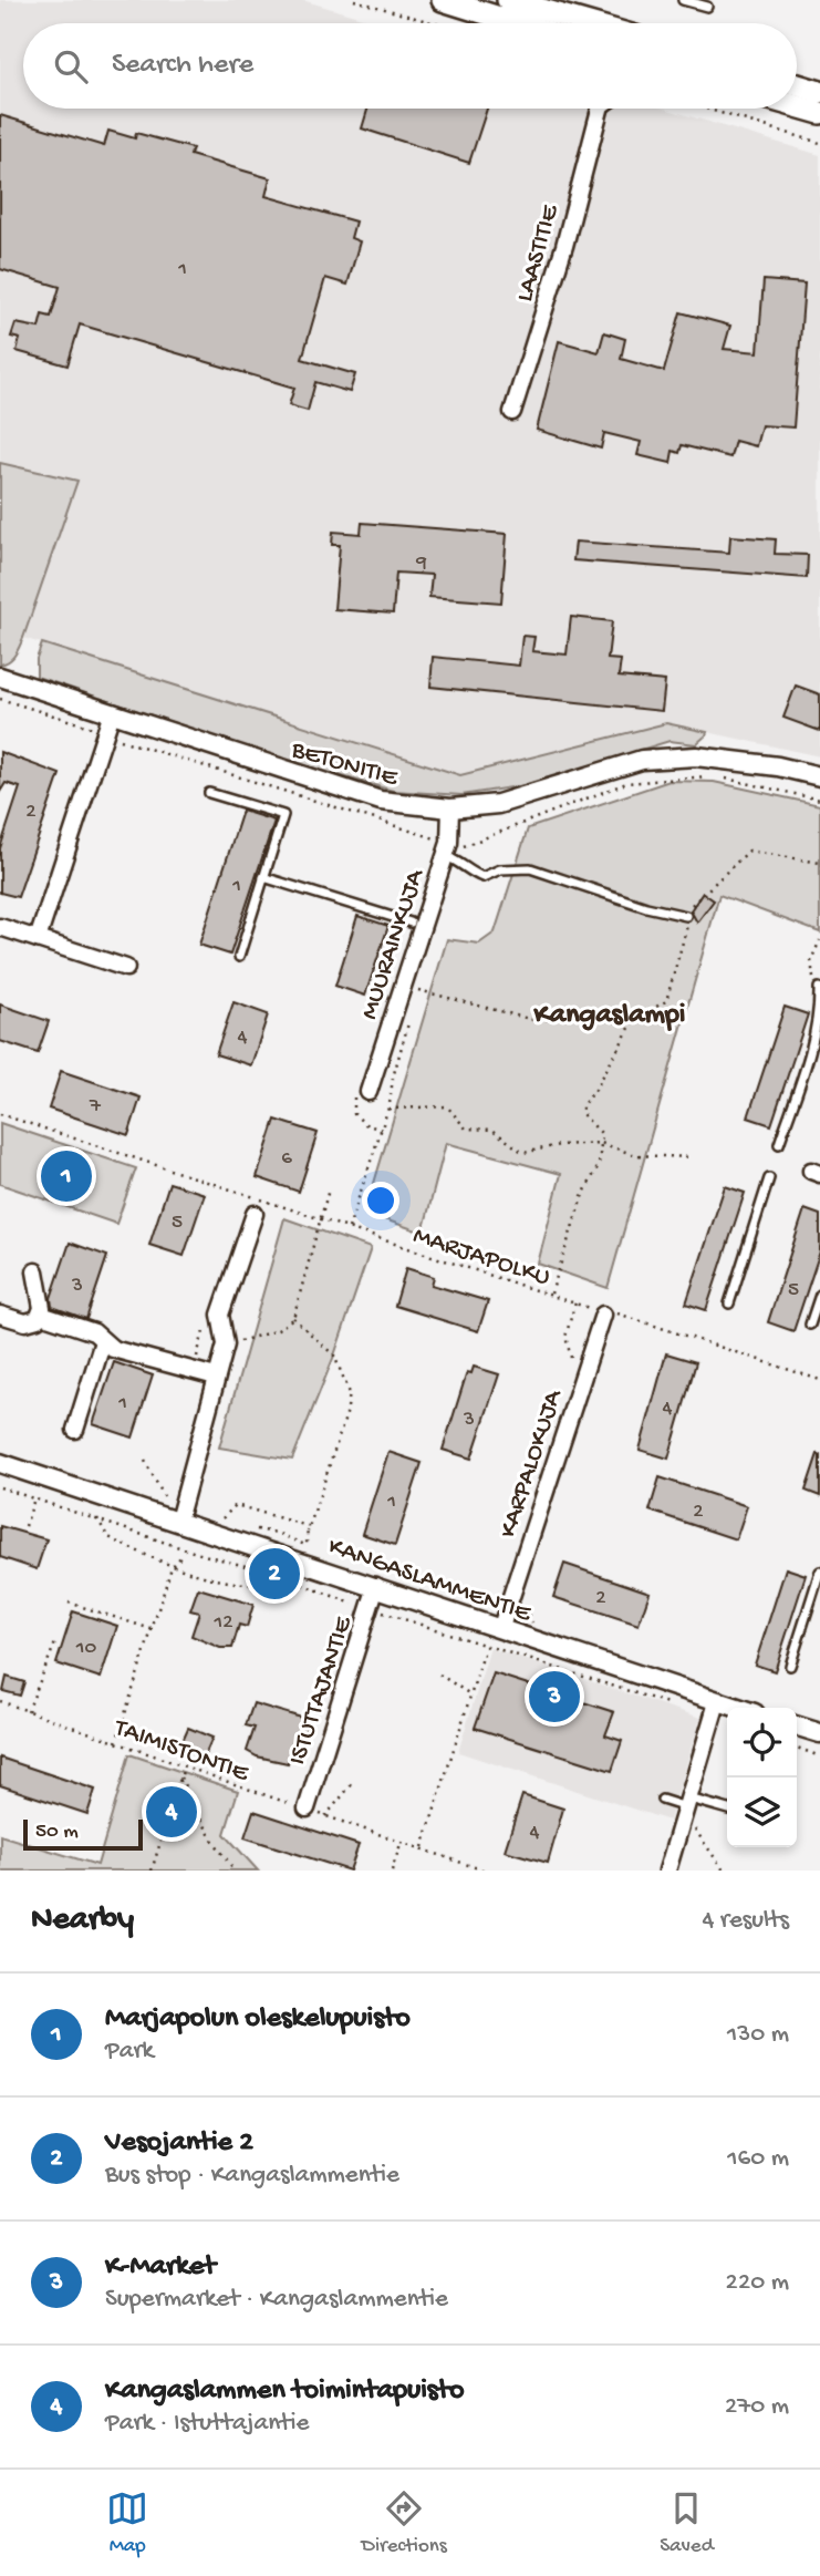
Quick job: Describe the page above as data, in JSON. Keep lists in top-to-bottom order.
{
  "streets": {
    "street": [
      "LAASTITIE",
      "BETONITIE",
      "MUURAINKUJA",
      "KARPALOKUJA",
      "KANGASLAMMENTIE",
      "ISTUTTAJANTIE"
    ],
    "path": ["MARJAPOLKU", "TAIMISTONTIE"]
  },
  "crossings": [
    ["BETONITIE", "MUURAINKUJA"],
    ["MARJAPOLKU", "KARPALOKUJA"],
    ["KARPALOKUJA", "KANGASLAMMENTIE"],
    ["KANGASLAMMENTIE", "ISTUTTAJANTIE"],
    ["ISTUTTAJANTIE", "TAIMISTONTIE"]
  ],
  "districts": ["Kangaslampi"],
  "house_numbers": [
    "1",
    "9",
    "2",
    "1",
    "4",
    "7",
    "6",
    "5",
    "3",
    "5",
    "1",
    "4",
    "3",
    "1",
    "2",
    "2",
    "12",
    "10",
    "4"
  ],
  "scale_bar": "50 m",
  "page": {
    "search": "Search here",
    "pins": [
      "1",
      "2",
      "3",
      "4"
    ],
    "scale": "50 m",
    "heading": ["Nearby", "4 results"],
    "list": [
      {
        "mark": "1",
        "name": "Marjapolun oleskelupuisto",
        "note": "Park",
        "value": "130 m"
      },
      {
        "mark": "2",
        "name": "Vesojantie 2",
        "note": "Bus stop · Kangaslammentie",
        "value": "160 m"
      },
      {
        "mark": "3",
        "name": "K-Market",
        "note": "Supermarket · Kangaslammentie",
        "value": "220 m"
      },
      {
        "mark": "4",
        "name": "Kangaslammen toimintapuisto",
        "note": "Park · Istuttajantie",
        "value": "270 m"
      }
    ],
    "nav": ["Map", "Directions", "Saved"]
  }
}
